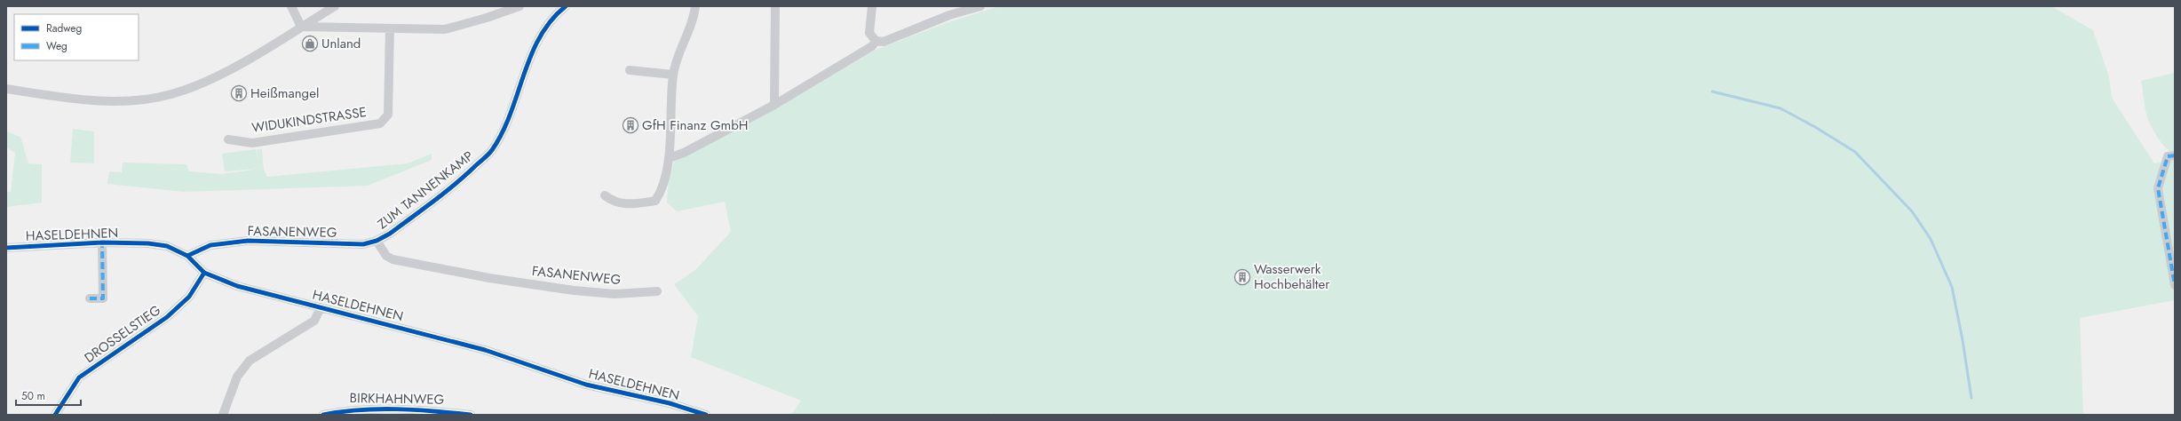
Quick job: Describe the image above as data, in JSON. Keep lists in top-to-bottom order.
{
  "streets": {
    "street": [
      "WIDUKINDSTRASSE",
      "ZUM TANNENKAMP",
      "FASANENWEG",
      "HASELDEHNEN",
      "DROSSELSTIEG",
      "BIRKHAHNWEG"
    ]
  },
  "crossings": [
    ["ZUM TANNENKAMP", "FASANENWEG"],
    ["FASANENWEG", "HASELDEHNEN"],
    ["HASELDEHNEN", "DROSSELSTIEG"]
  ],
  "places": {
    "shop": ["Unland"],
    "building": ["Heißmangel", "GfH Finanz GmbH", "Wasserwerk Hochbehälter"]
  },
  "legend": ["Radweg", "Weg"],
  "scale_bar": "50 m"
}
